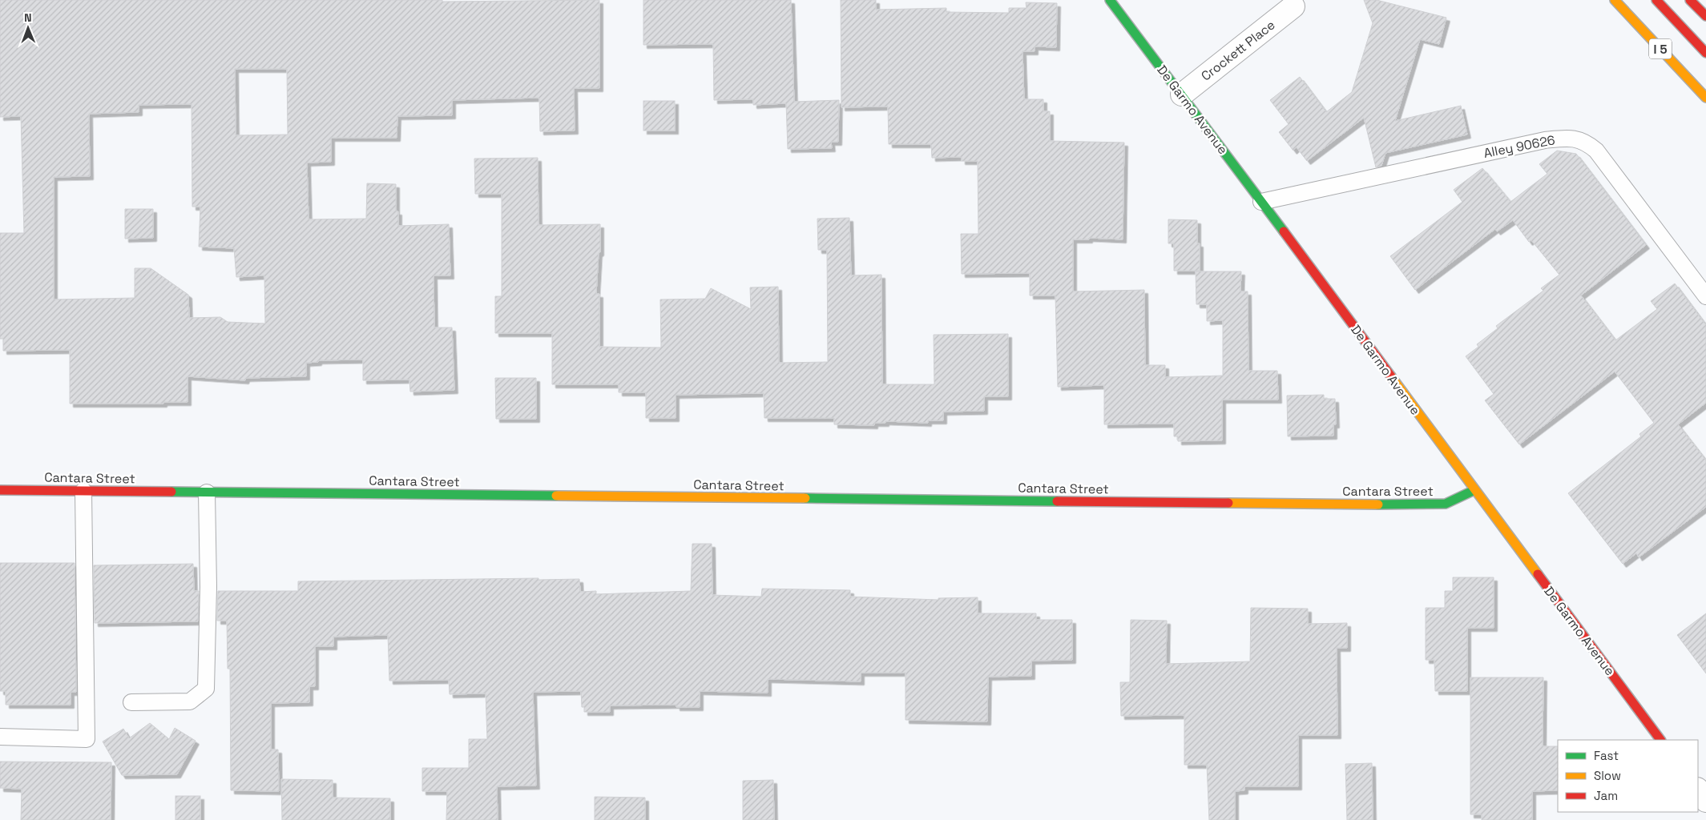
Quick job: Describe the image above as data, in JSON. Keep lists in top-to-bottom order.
{
  "streets": {
    "main road": ["I 5", "De Garmo Avenue", "Cantara Street"],
    "street": ["Crockett Place"],
    "lane": ["Alley 90626"]
  },
  "crossings": [
    ["Crockett Place", "De Garmo Avenue"],
    ["De Garmo Avenue", "Alley 90626"],
    ["De Garmo Avenue", "Cantara Street"]
  ],
  "legend": ["Fast", "Slow", "Jam"],
  "north": "top"
}
